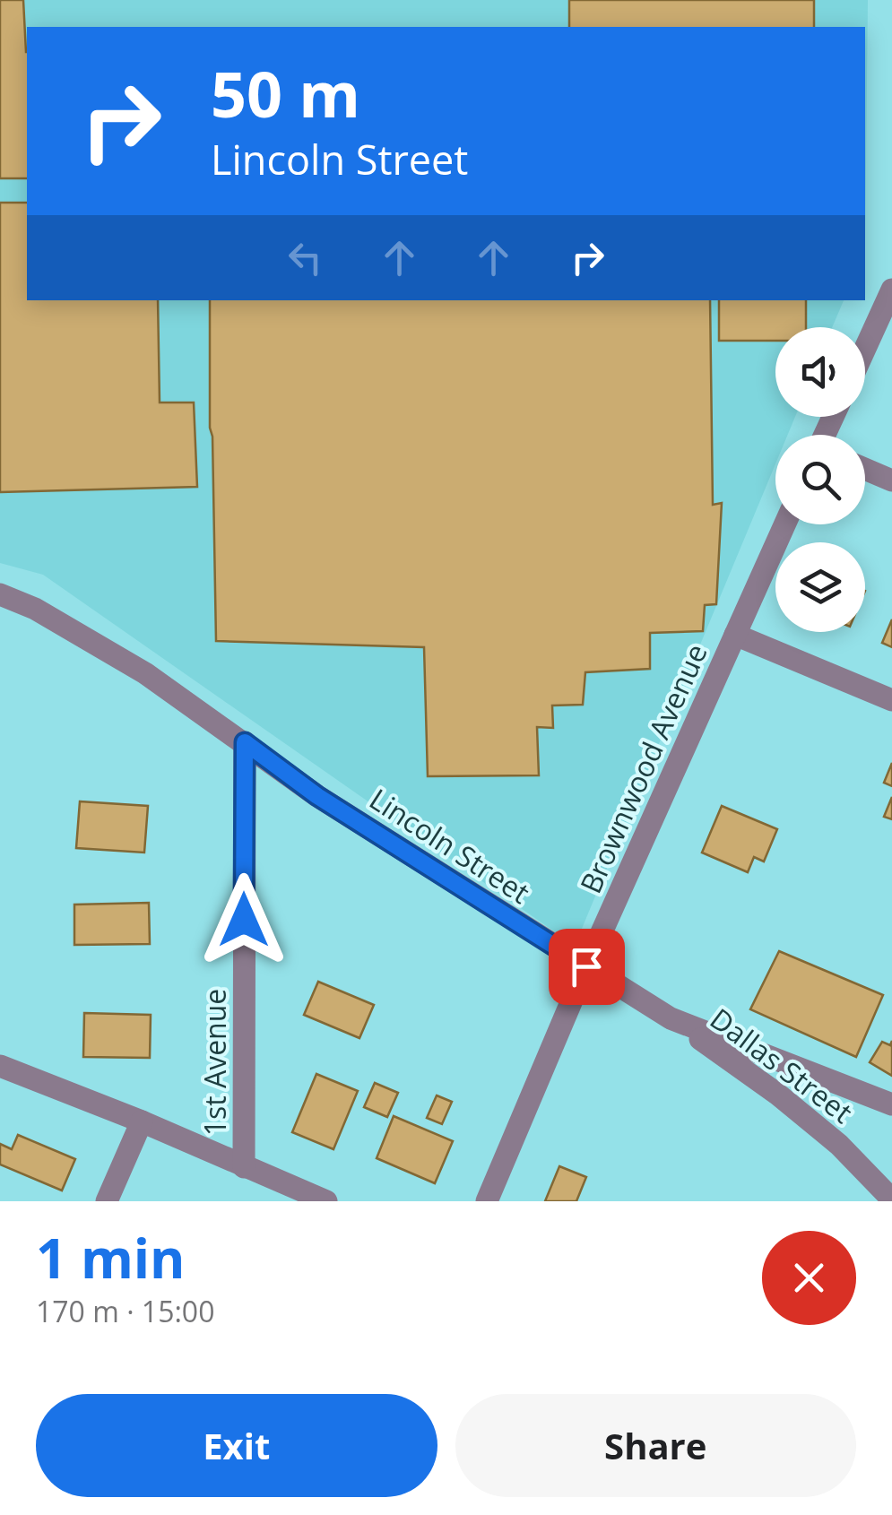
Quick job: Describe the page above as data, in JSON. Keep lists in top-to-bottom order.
{
  "streets": {
    "street": [
      "Brownwood Avenue",
      "Lincoln Street",
      "1st Avenue",
      "Dallas Street"
    ]
  },
  "crossings": [
    ["Brownwood Avenue", "Lincoln Street"],
    ["Lincoln Street", "1st Avenue"],
    ["Lincoln Street", "Dallas Street"]
  ],
  "page": {
    "turn": ["50 m", "Lincoln Street"],
    "heading": ["1 min", "170 m · 15:00"],
    "buttons": ["Exit", "Share"]
  }
}
